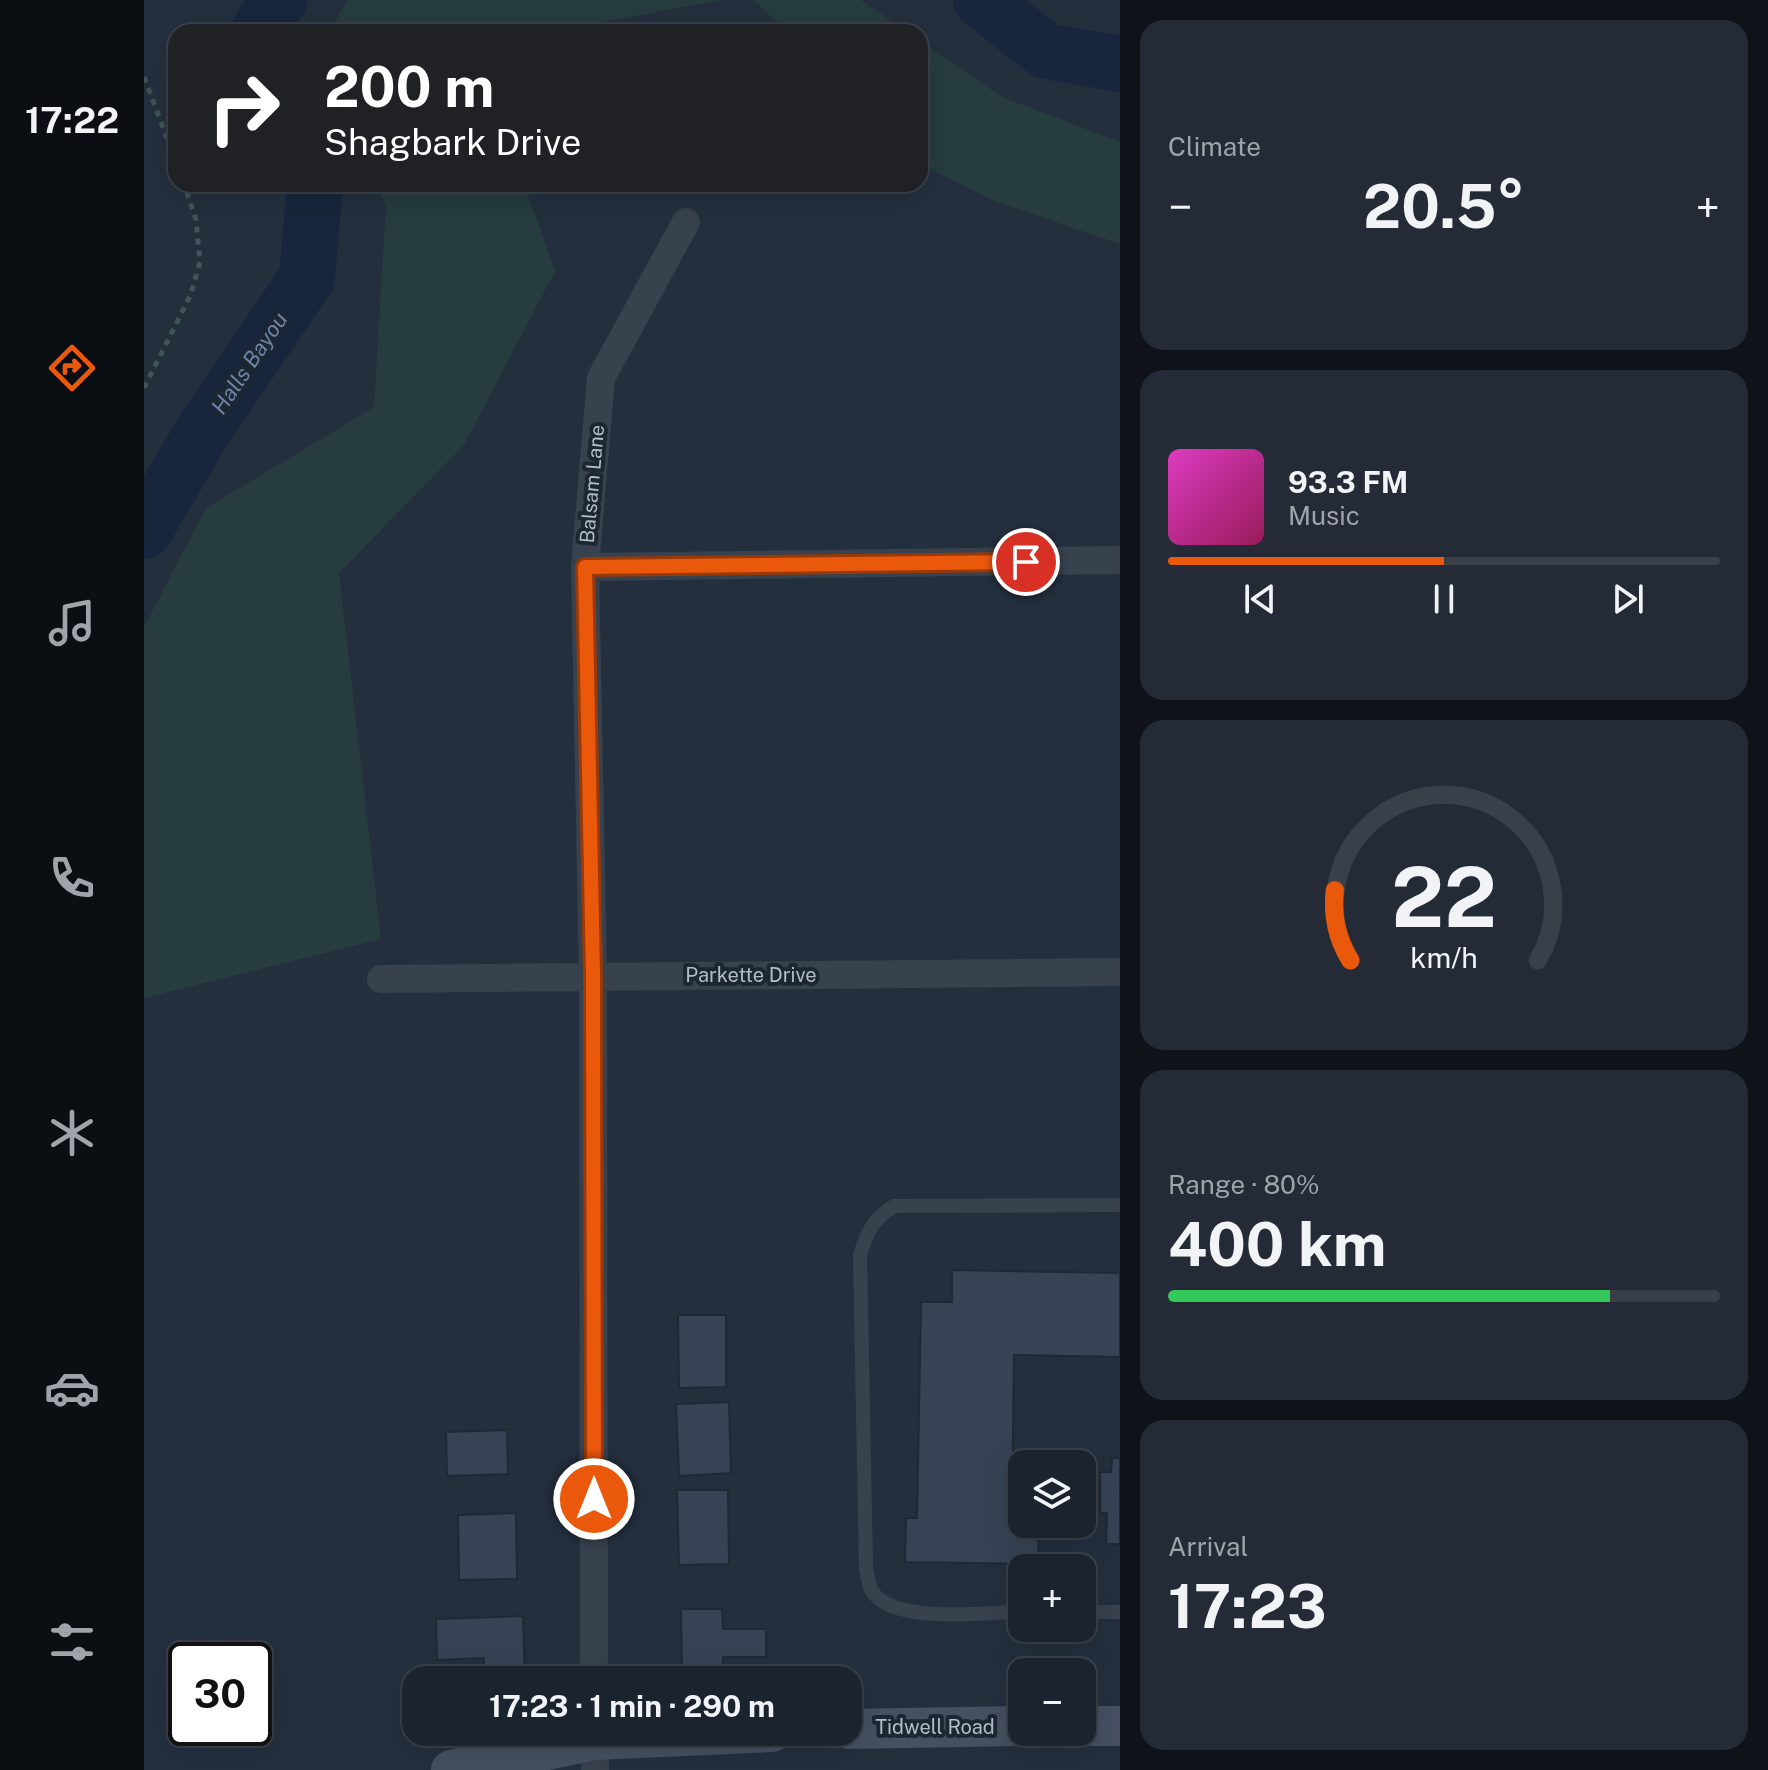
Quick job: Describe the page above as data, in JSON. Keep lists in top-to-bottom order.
{
  "streets": {
    "main road": ["Tidwell Road"],
    "street": ["Balsam Lane", "Parkette Drive"]
  },
  "crossings": [
    ["Balsam Lane", "Parkette Drive"]
  ],
  "water": ["Halls Bayou"],
  "page": {
    "tabs": "17:22",
    "tile": [
      "Climate",
      ["Range · 80%", "400 km"],
      ["Arrival", "17:23"]
    ],
    "turn": ["200 m", "Shagbark Drive"],
    "heat": ["−", "20.5°", "+"],
    "song": ["93.3 FM", "Music"],
    "map_buttons": ["+", "−"],
    "limit": "30",
    "trip": "17:23 · 1 min · 290 m",
    "gauge": ["22", "km/h"]
  }
}
